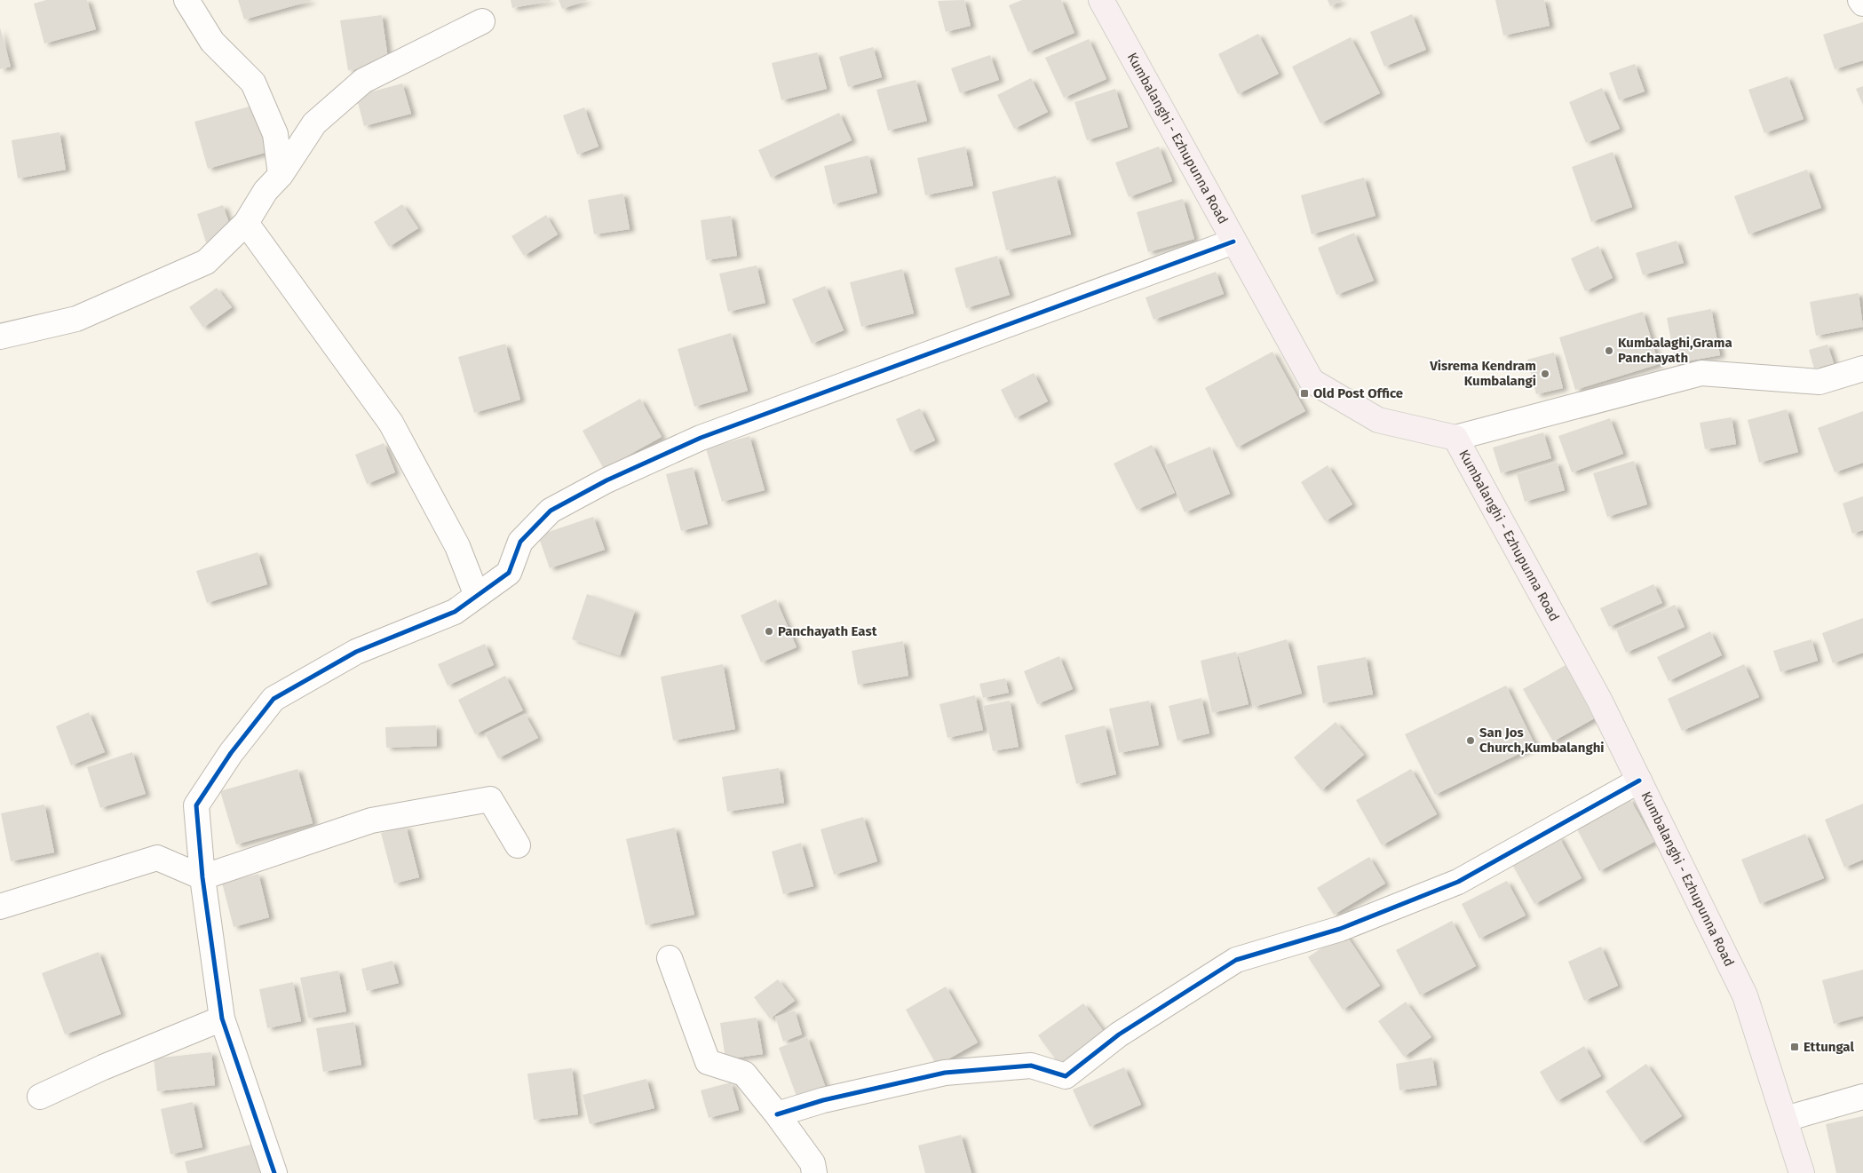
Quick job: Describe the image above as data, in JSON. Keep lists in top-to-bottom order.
{
  "streets": {
    "main road": ["Kumbalanghi - Ezhupunna Road"]
  },
  "places": {
    "other": [
      "Kumbalaghi,Grama Panchayath",
      "Visrema Kendram Kumbalangi",
      "Panchayath East",
      "San Jos Church,Kumbalanghi"
    ],
    "transit": ["Old Post Office", "Ettungal"]
  }
}
